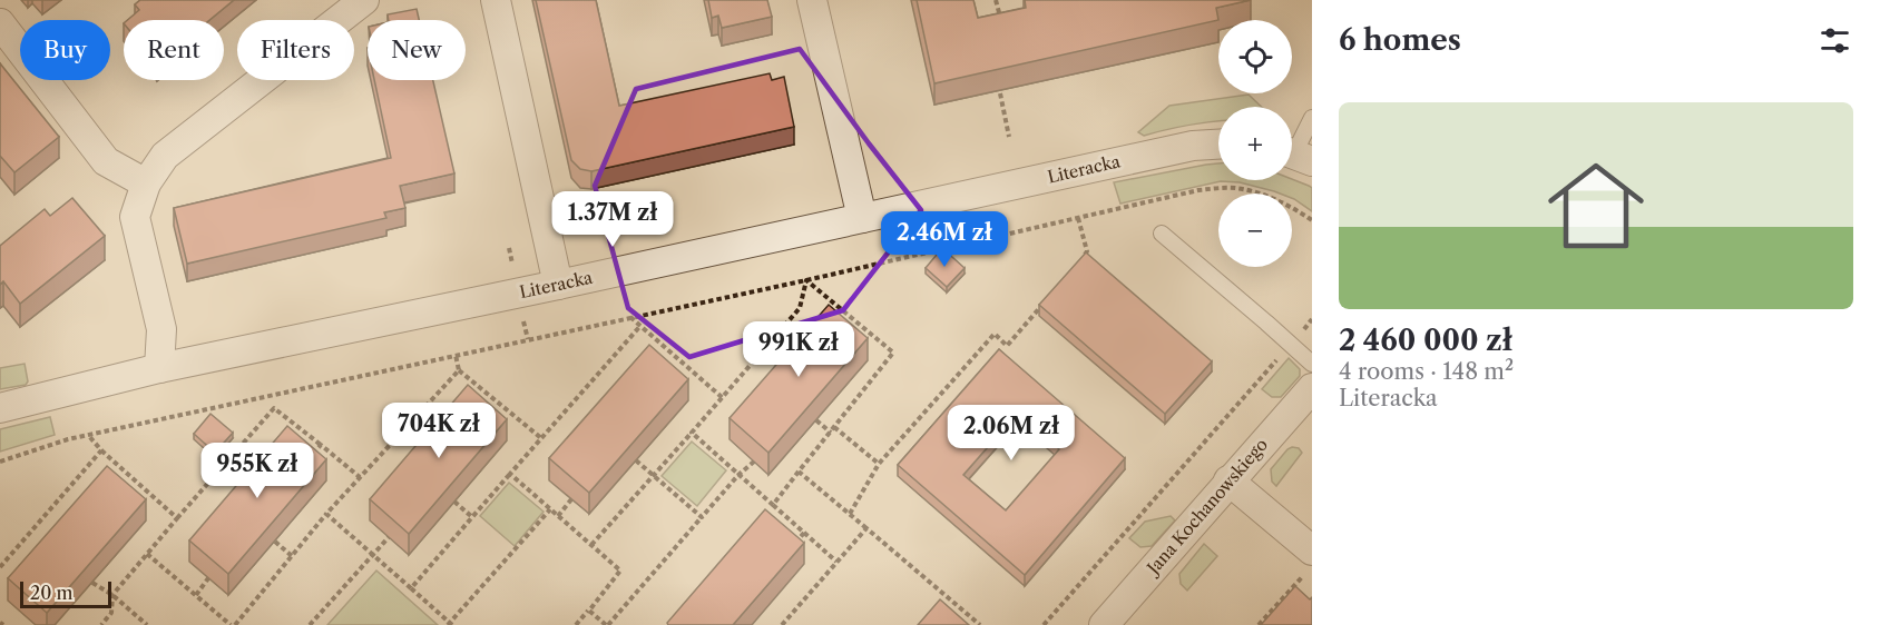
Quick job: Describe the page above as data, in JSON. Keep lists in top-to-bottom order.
{
  "streets": {
    "street": ["Literacka", "Jana Kochanowskiego"]
  },
  "scale_bar": "20 m",
  "page": {
    "heading": "6 homes",
    "map_buttons": ["+", "−"],
    "chip": [
      "Buy",
      "Rent",
      "Filters",
      "New"
    ],
    "list": [
      {
        "name": "2 460 000 zł",
        "note": "4 rooms · 148 m² · Literacka"
      }
    ],
    "price": [
      "1.37M zł",
      "2.46M zł",
      "991K zł",
      "704K zł",
      "2.06M zł",
      "955K zł"
    ],
    "scale": "20 m"
  }
}
